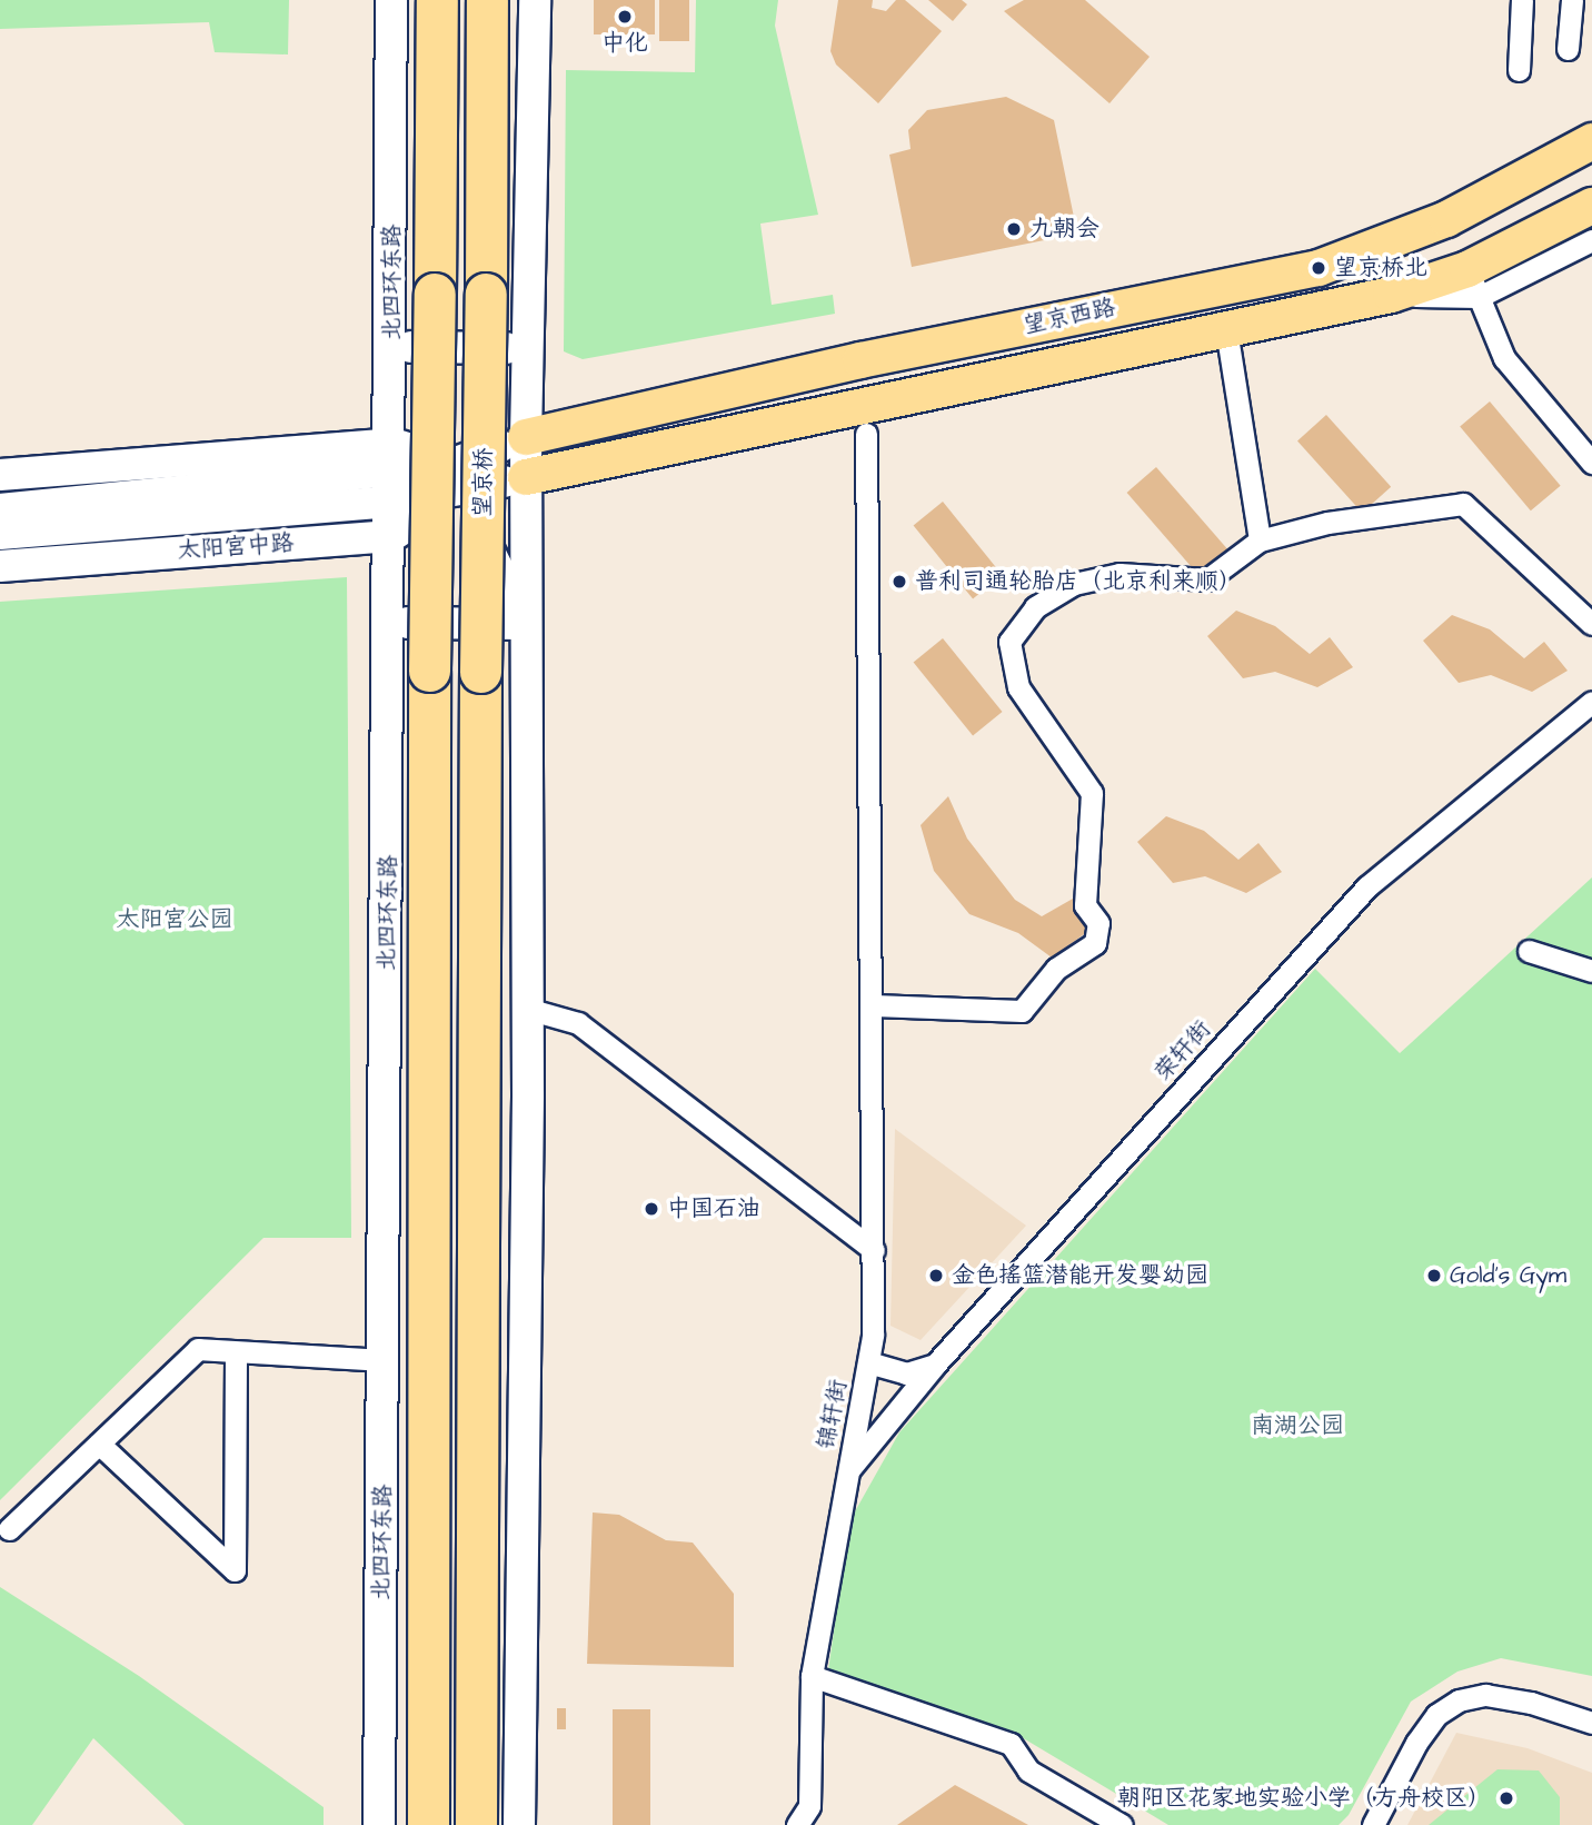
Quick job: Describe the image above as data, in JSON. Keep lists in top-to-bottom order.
{
  "streets": {
    "highway": ["北四环东路", "望京桥"],
    "main road": ["望京西路"],
    "street": ["太阳宫中路", "荣轩街", "锦轩街"]
  },
  "crossings": [
    ["北四环东路", "太阳宫中路"],
    ["荣轩街", "锦轩街"]
  ],
  "parks": ["太阳宫公园", "南湖公园"],
  "places": [
    "中化",
    "九朝会",
    "望京桥北",
    "普利司通轮胎店（北京利来顺）",
    "中国石油",
    "金色摇篮潜能开发婴幼园",
    "Gold's Gym",
    "朝阳区花家地实验小学（方舟校区）"
  ]
}
